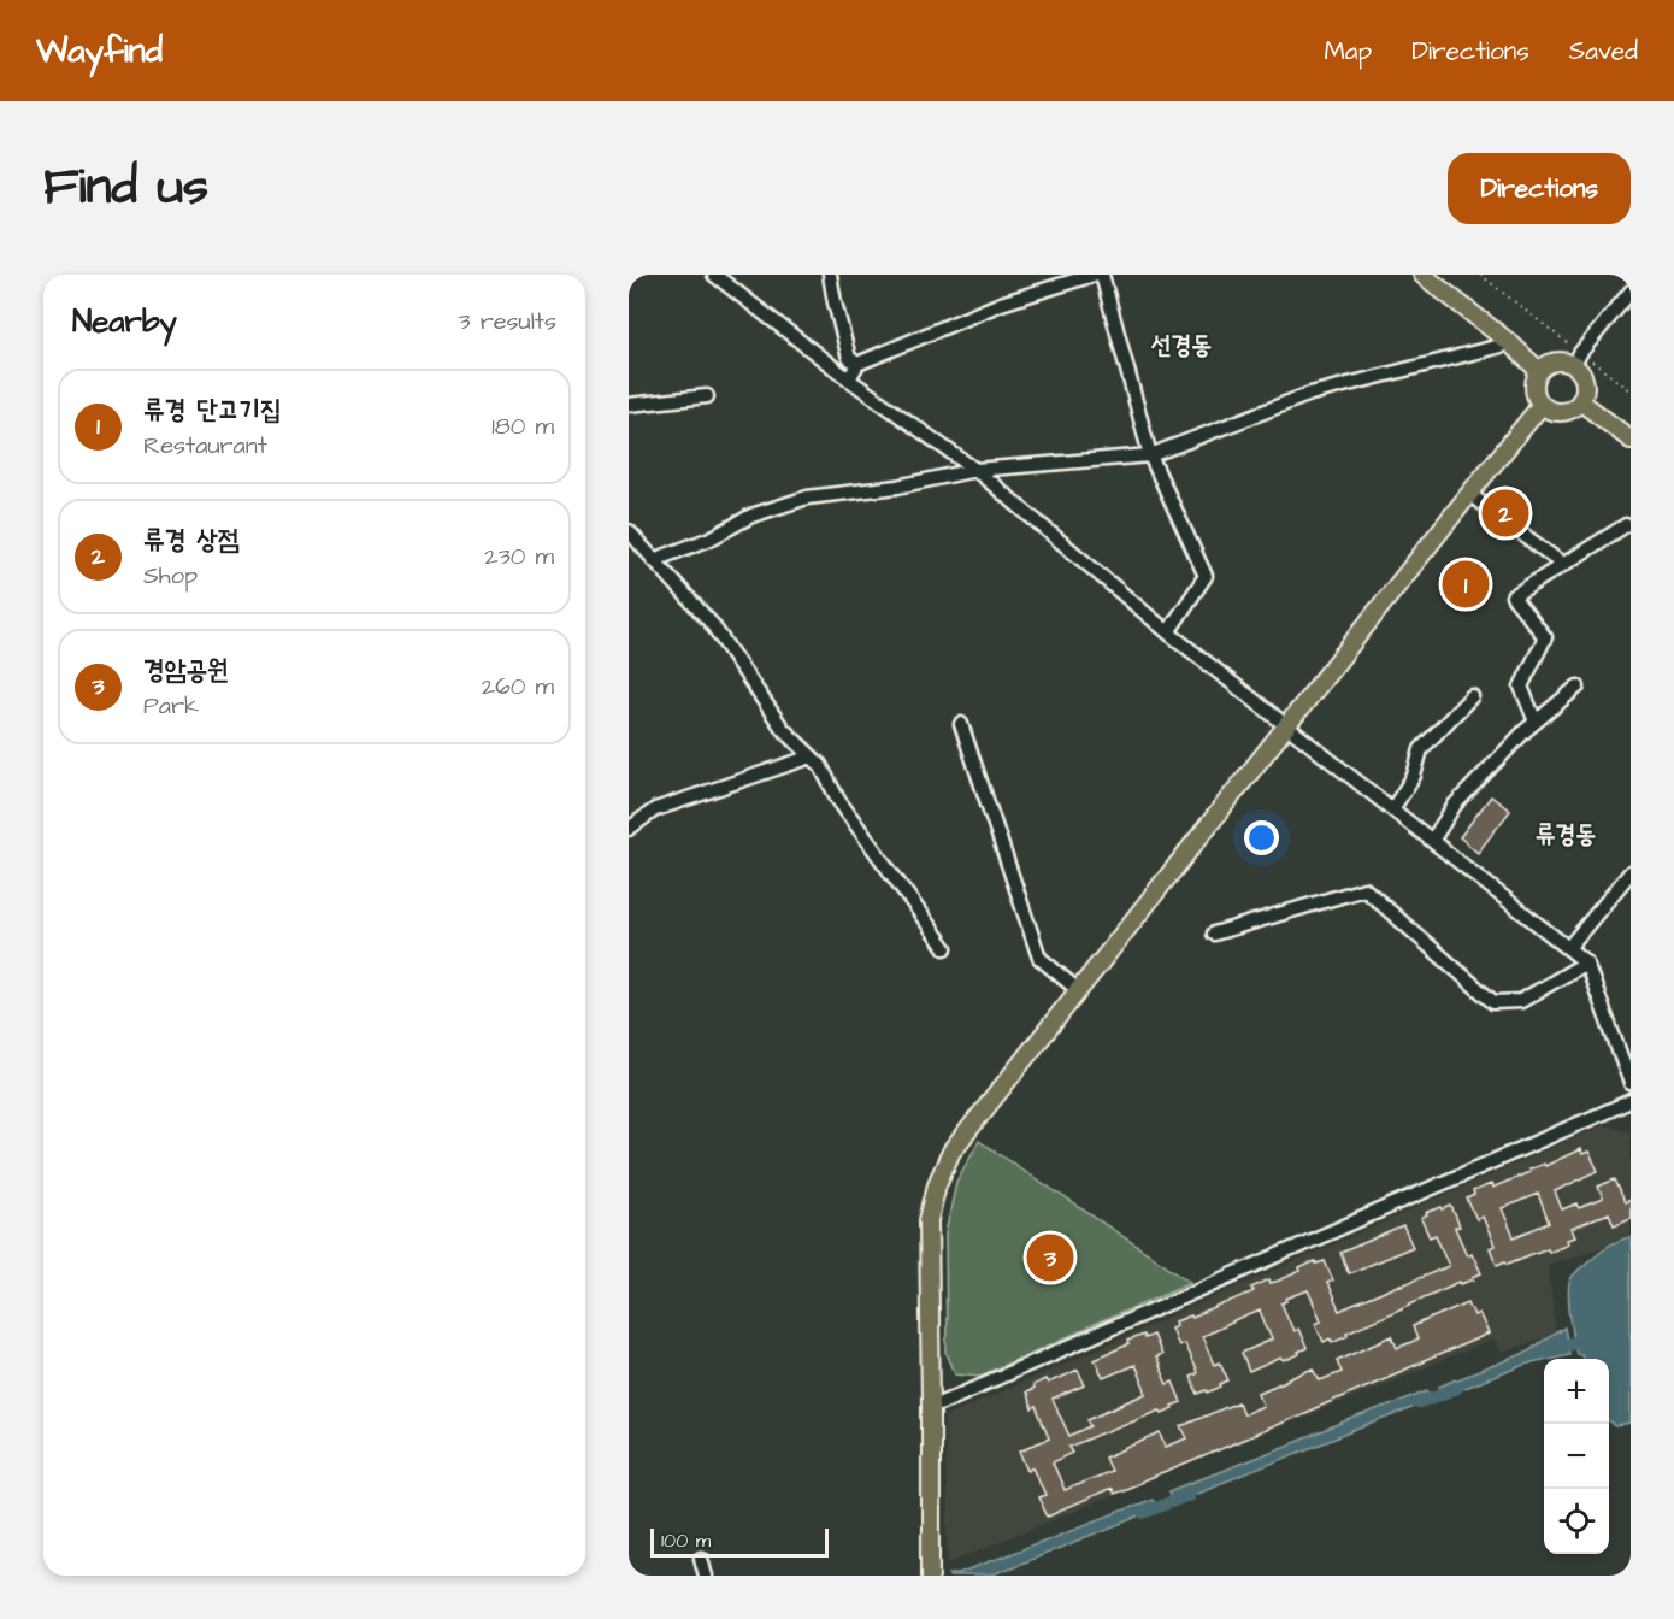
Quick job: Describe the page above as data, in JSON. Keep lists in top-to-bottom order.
{
  "districts": ["선경동", "류경동"],
  "scale_bar": "100 m",
  "page": {
    "header": "Wayfind",
    "nav": ["Map", "Directions", "Saved"],
    "title": "Find us",
    "buttons": "Directions",
    "heading": ["Nearby", "3 results"],
    "list": [
      {
        "mark": "1",
        "name": "류경 단고기집",
        "note": "Restaurant",
        "value": "180 m"
      },
      {
        "mark": "2",
        "name": "류경 상점",
        "note": "Shop",
        "value": "230 m"
      },
      {
        "mark": "3",
        "name": "경암공원",
        "note": "Park",
        "value": "260 m"
      }
    ],
    "pins": ["2", "1", "3"],
    "map_buttons": ["+", "−"],
    "scale": "100 m"
  }
}
